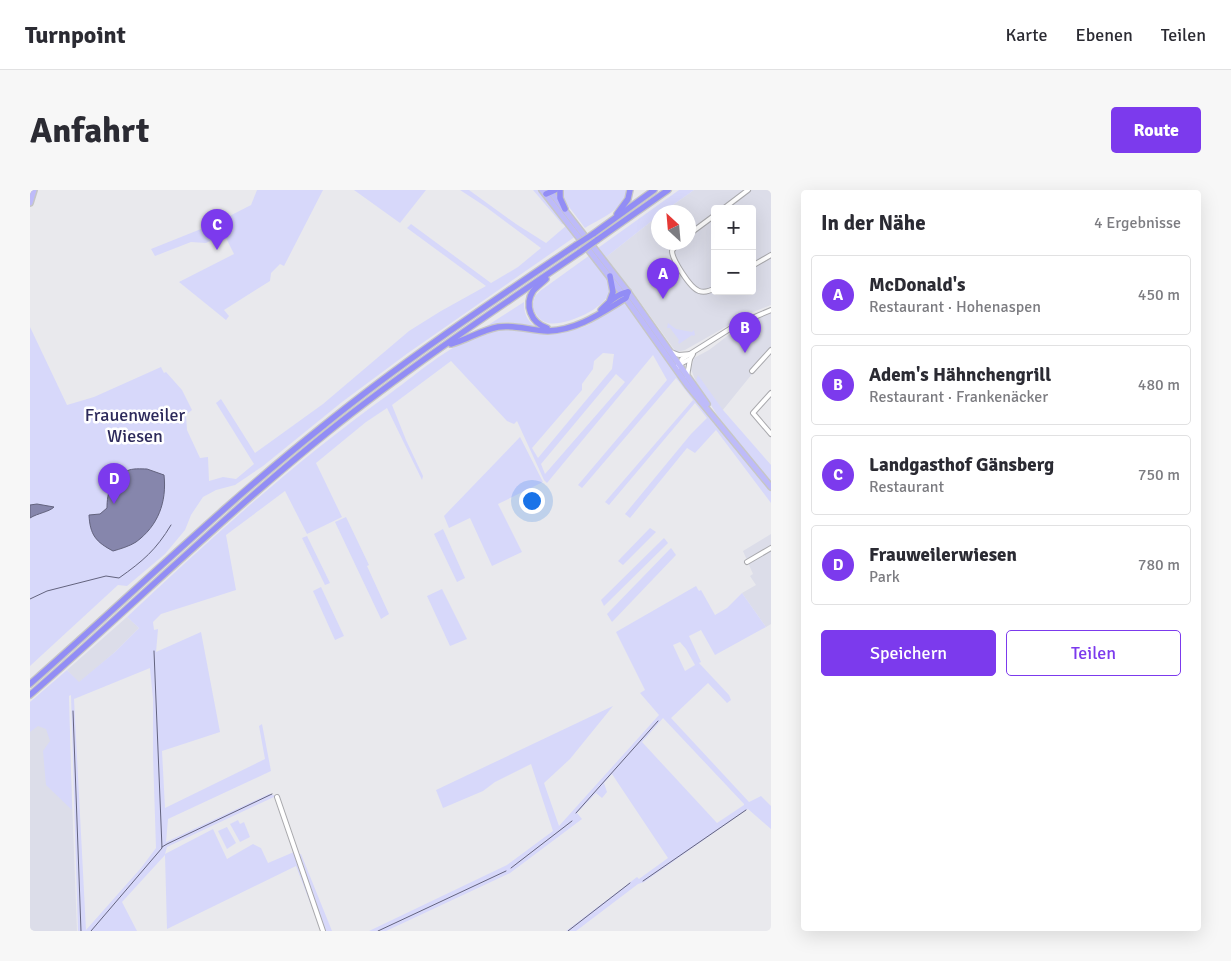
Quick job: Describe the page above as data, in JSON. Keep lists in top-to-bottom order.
{
  "parks": ["Frauenweiler Wiesen"],
  "north": "top left",
  "page": {
    "header": "Turnpoint",
    "nav": ["Karte", "Ebenen", "Teilen"],
    "buttons": [
      "Route",
      ["Speichern", "Teilen"]
    ],
    "title": "Anfahrt",
    "heading": ["In der Nähe", "4 Ergebnisse"],
    "map_buttons": ["+", "−"],
    "pins": [
      "C",
      "A",
      "B",
      "D"
    ],
    "list": [
      {
        "mark": "A",
        "name": "McDonald's",
        "note": "Restaurant · Hohenaspen",
        "value": "450 m"
      },
      {
        "mark": "B",
        "name": "Adem's Hähnchengrill",
        "note": "Restaurant · Frankenäcker",
        "value": "480 m"
      },
      {
        "mark": "C",
        "name": "Landgasthof Gänsberg",
        "note": "Restaurant",
        "value": "750 m"
      },
      {
        "mark": "D",
        "name": "Frauweilerwiesen",
        "note": "Park",
        "value": "780 m"
      }
    ]
  }
}
